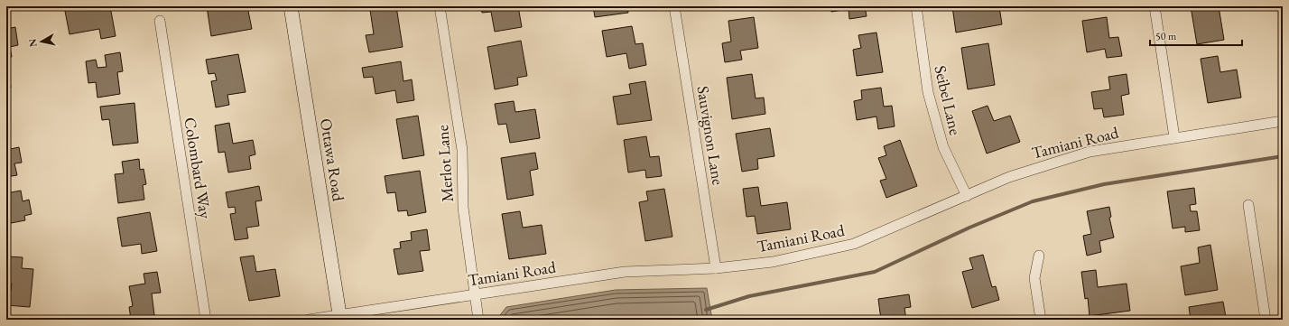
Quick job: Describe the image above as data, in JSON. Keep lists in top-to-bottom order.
{
  "streets": {
    "street": [
      "Seibel Lane",
      "Sauvignon Lane",
      "Tamiani Road",
      "Ottawa Road",
      "Merlot Lane",
      "Colombard Way"
    ]
  },
  "crossings": [
    ["Seibel Lane", "Tamiani Road"],
    ["Sauvignon Lane", "Tamiani Road"],
    ["Tamiani Road", "Ottawa Road"],
    ["Tamiani Road", "Merlot Lane"]
  ],
  "scale_bar": "50 m",
  "north": "left"
}
